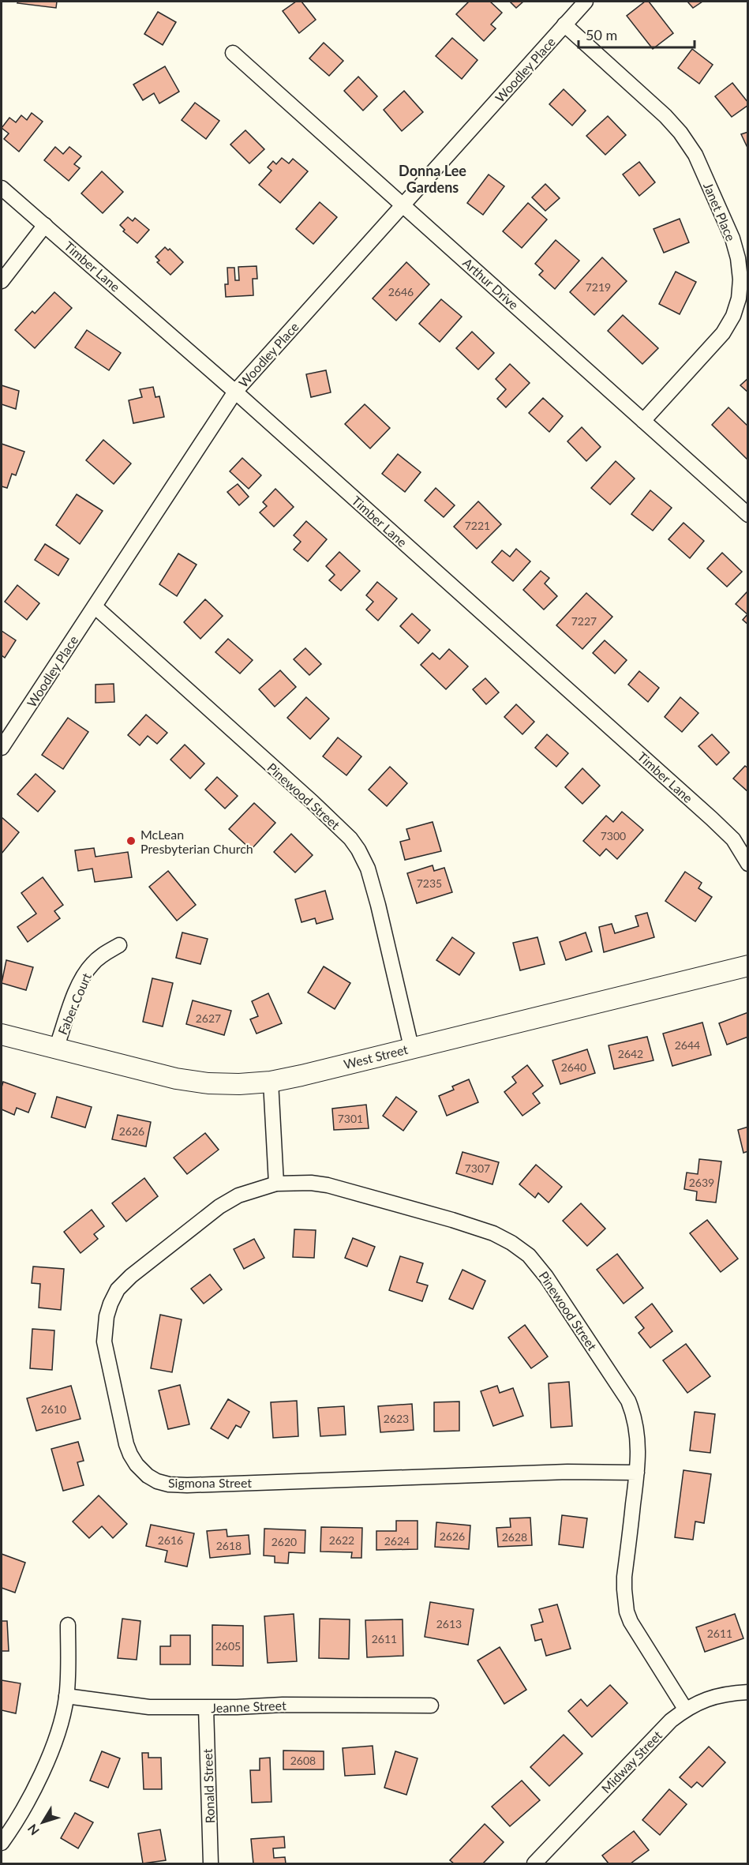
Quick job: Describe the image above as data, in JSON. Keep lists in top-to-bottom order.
{
  "streets": {
    "main road": ["West Street"],
    "street": [
      "Woodley Place",
      "Janet Place",
      "Timber Lane",
      "Arthur Drive",
      "Pinewood Street",
      "Faber Court",
      "Sigmona Street",
      "Jeanne Street",
      "Midway Street",
      "Ronald Street"
    ]
  },
  "crossings": [
    ["Woodley Place", "Janet Place"],
    ["Woodley Place", "Timber Lane"],
    ["Woodley Place", "Arthur Drive"],
    ["Woodley Place", "Pinewood Street"],
    ["Janet Place", "Arthur Drive"],
    ["Pinewood Street", "West Street"],
    ["Pinewood Street", "Sigmona Street"],
    ["Pinewood Street", "Midway Street"],
    ["Faber Court", "West Street"],
    ["Jeanne Street", "Ronald Street"]
  ],
  "districts": ["Donna Lee Gardens"],
  "places": ["McLean Presbyterian Church"],
  "house_numbers": [
    "7219",
    "2646",
    "7221",
    "7227",
    "7300",
    "7235",
    "2627",
    "2644",
    "2642",
    "2640",
    "7301",
    "2626",
    "7307",
    "2639",
    "2610",
    "2623",
    "2626",
    "2628",
    "2616",
    "2622",
    "2624",
    "2620",
    "2618",
    "2613",
    "2611",
    "2611",
    "2605",
    "2608"
  ],
  "scale_bar": "50 m",
  "north": "bottom left"
}
